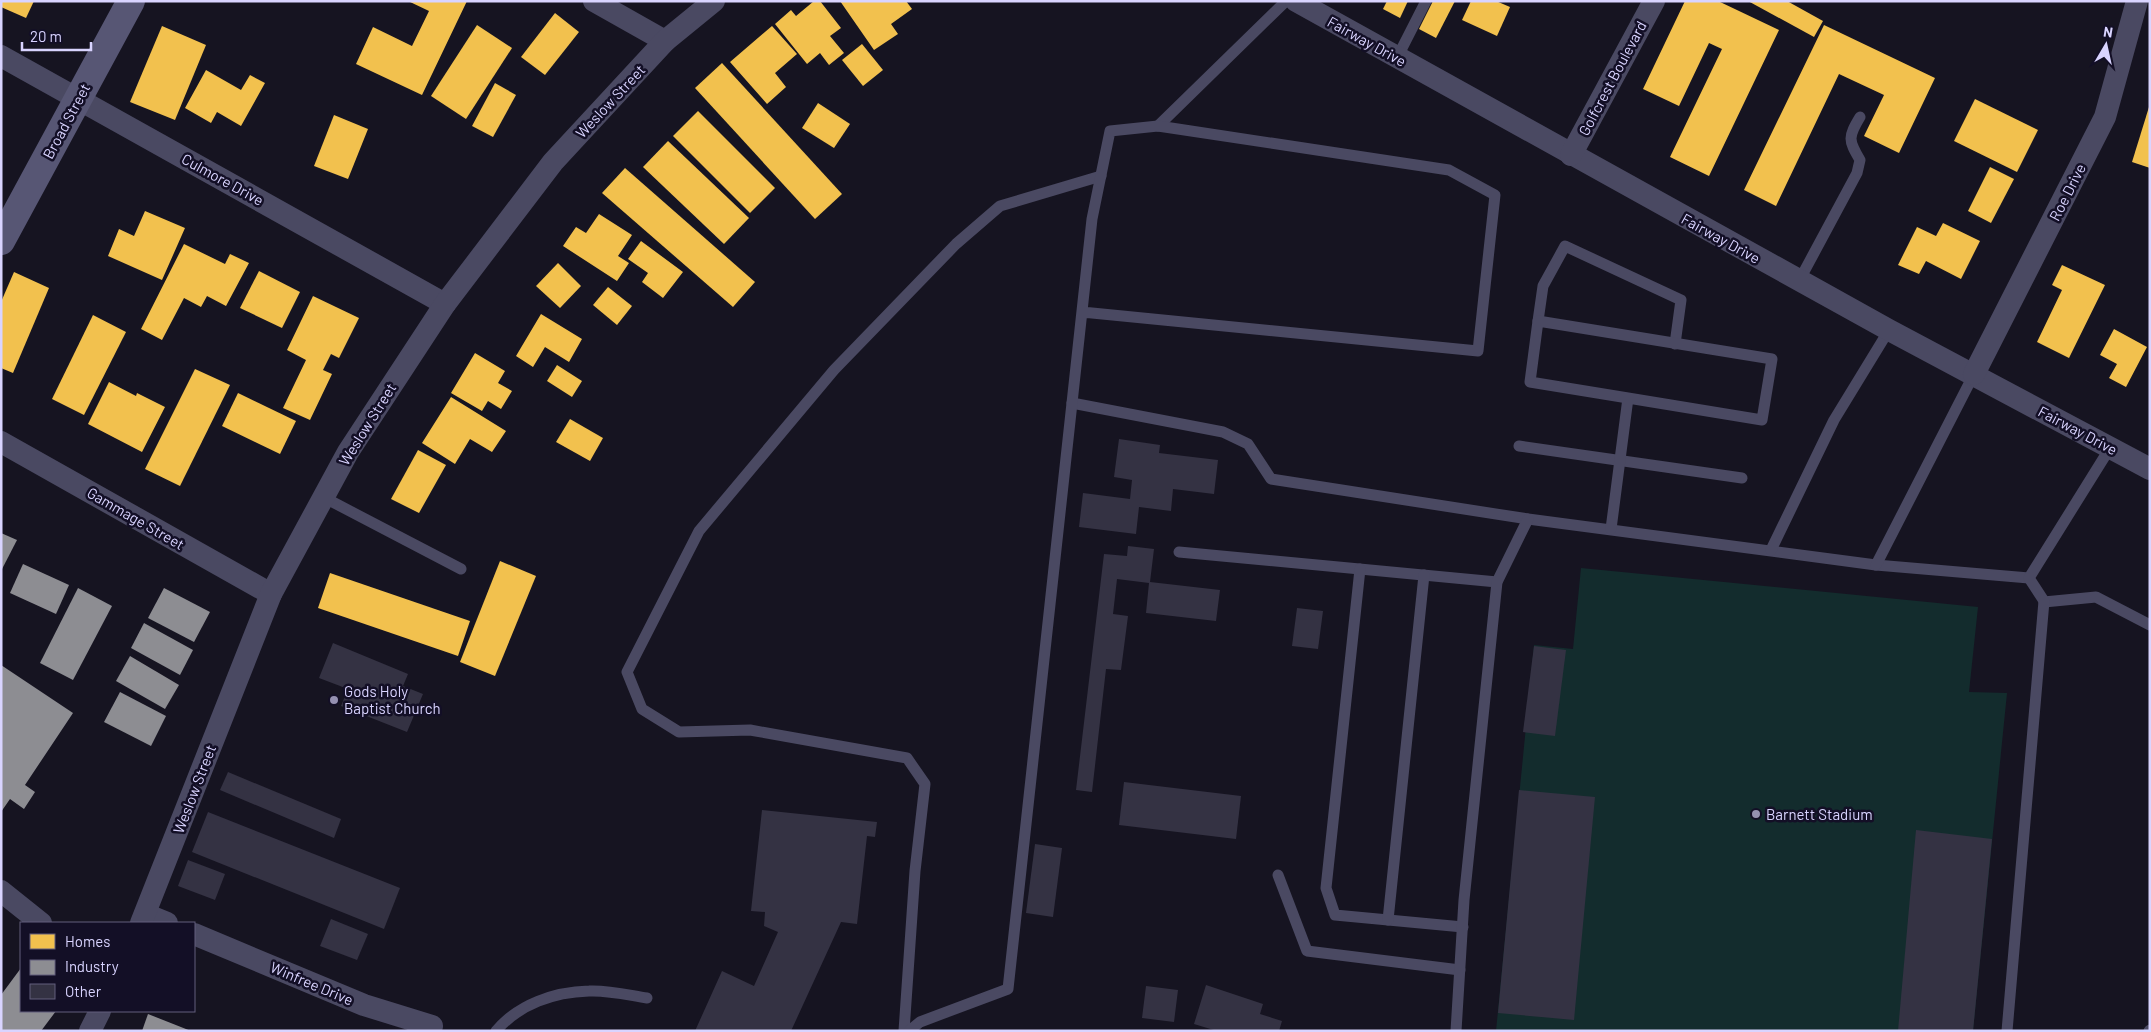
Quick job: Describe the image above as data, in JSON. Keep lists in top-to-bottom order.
{
  "streets": {
    "street": [
      "Fairway Drive",
      "Golfcrest Boulevard",
      "Weslow Street",
      "Broad Street",
      "Culmore Drive",
      "Roe Drive",
      "Gammage Street",
      "Winfree Drive"
    ]
  },
  "crossings": [
    ["Fairway Drive", "Golfcrest Boulevard"],
    ["Fairway Drive", "Roe Drive"],
    ["Weslow Street", "Culmore Drive"],
    ["Weslow Street", "Gammage Street"],
    ["Broad Street", "Culmore Drive"]
  ],
  "places": ["Gods Holy Baptist Church", "Barnett Stadium"],
  "legend": ["Homes", "Industry", "Other"],
  "scale_bar": "20 m",
  "north": "top"
}
